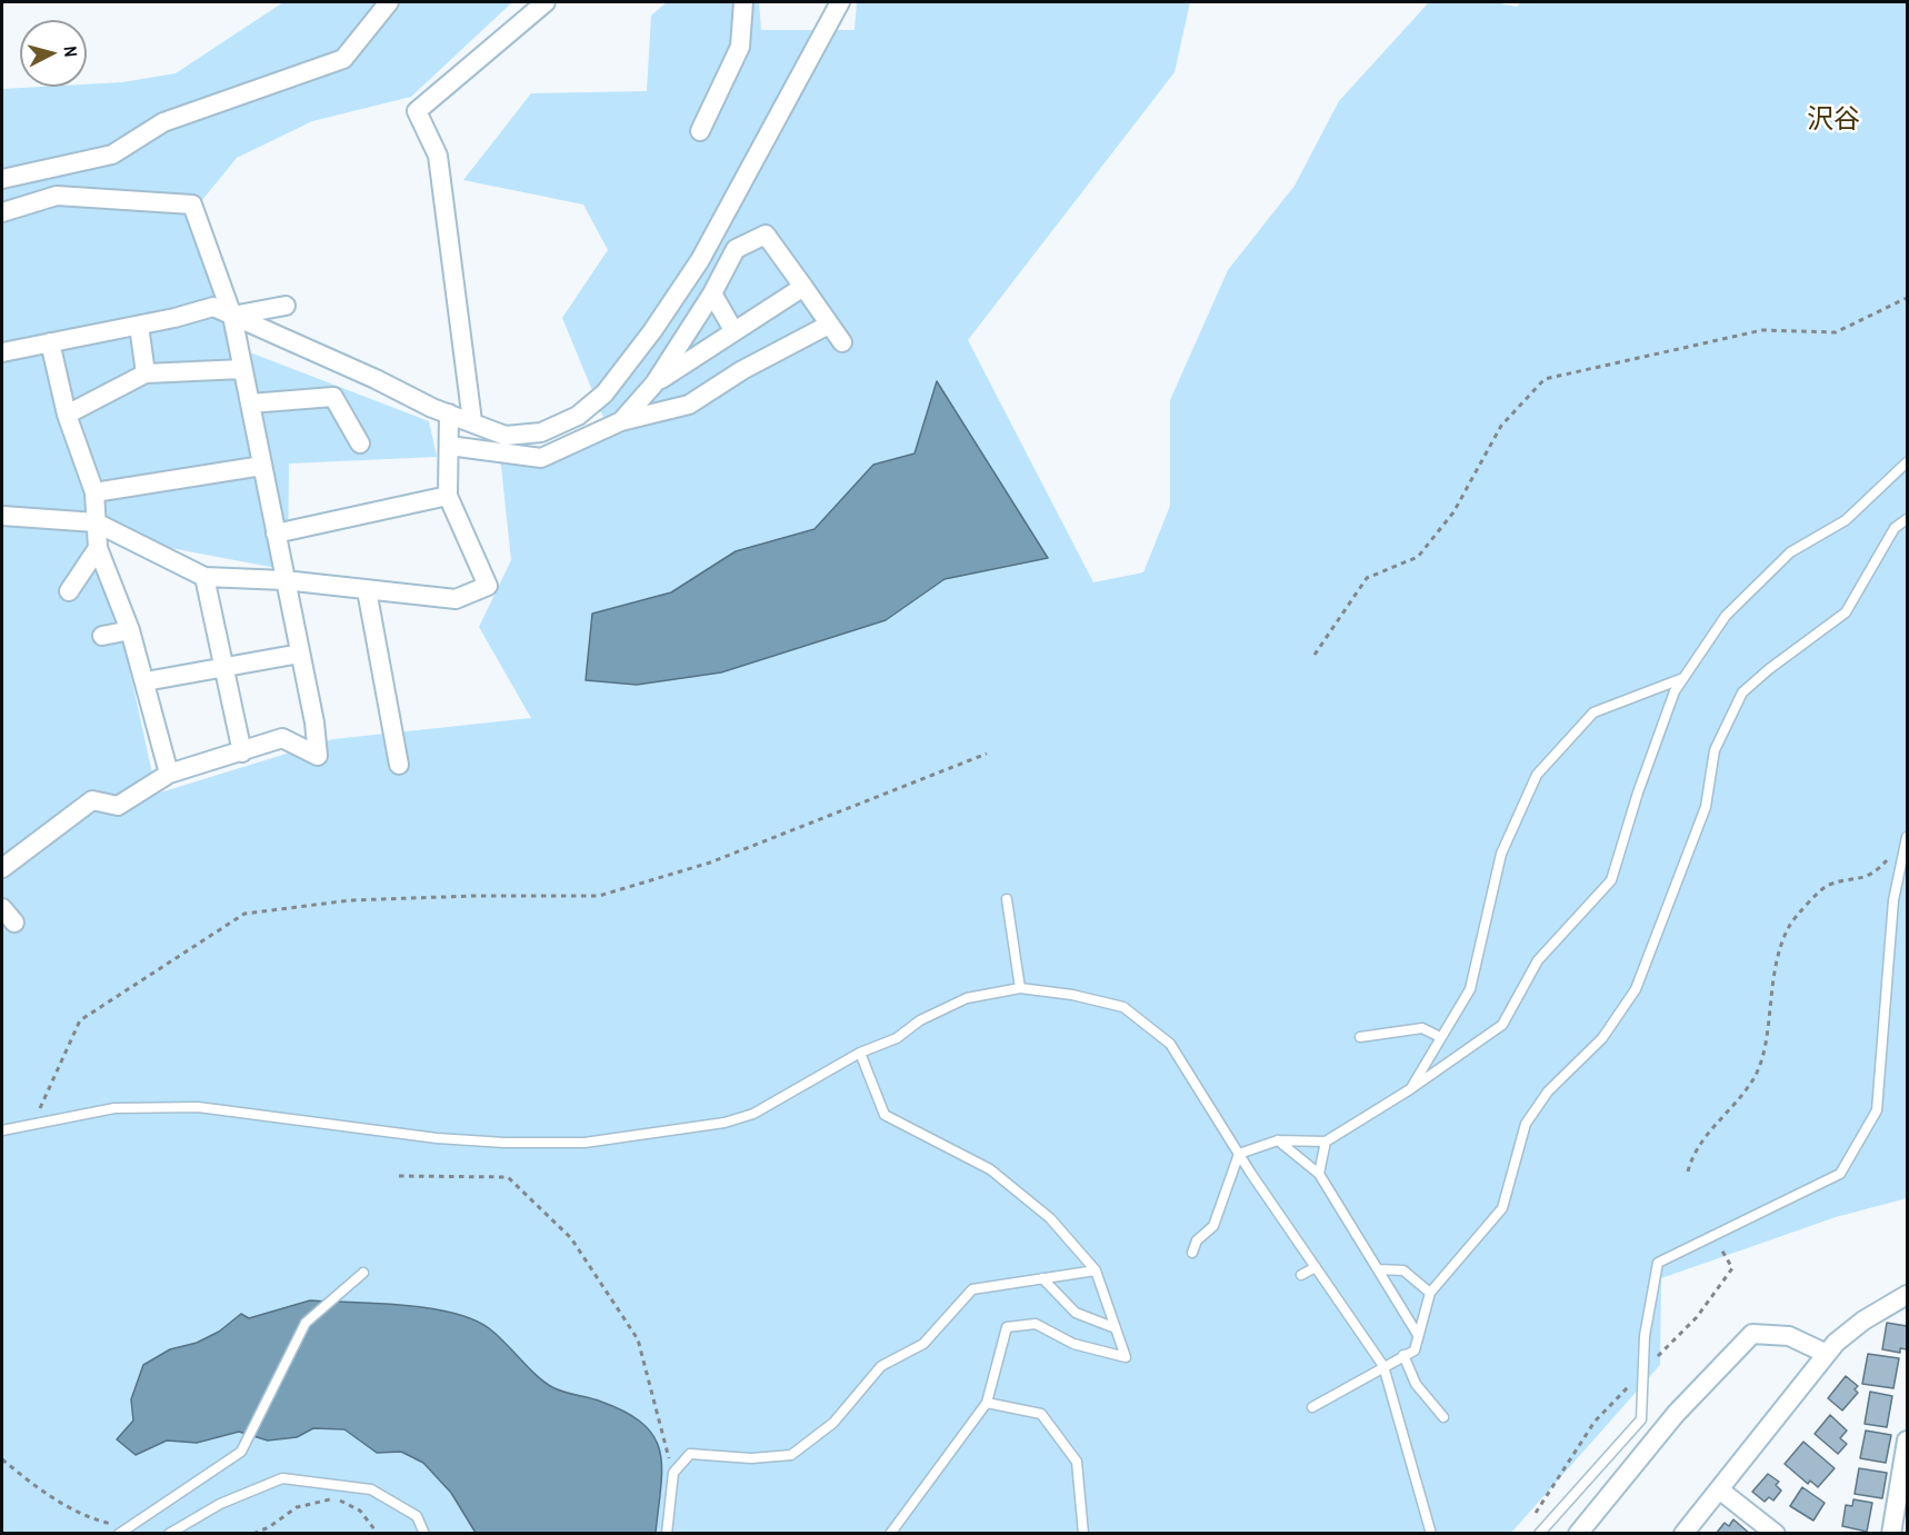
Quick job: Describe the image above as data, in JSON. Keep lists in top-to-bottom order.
{
  "districts": ["沢谷"],
  "north": "right"
}
